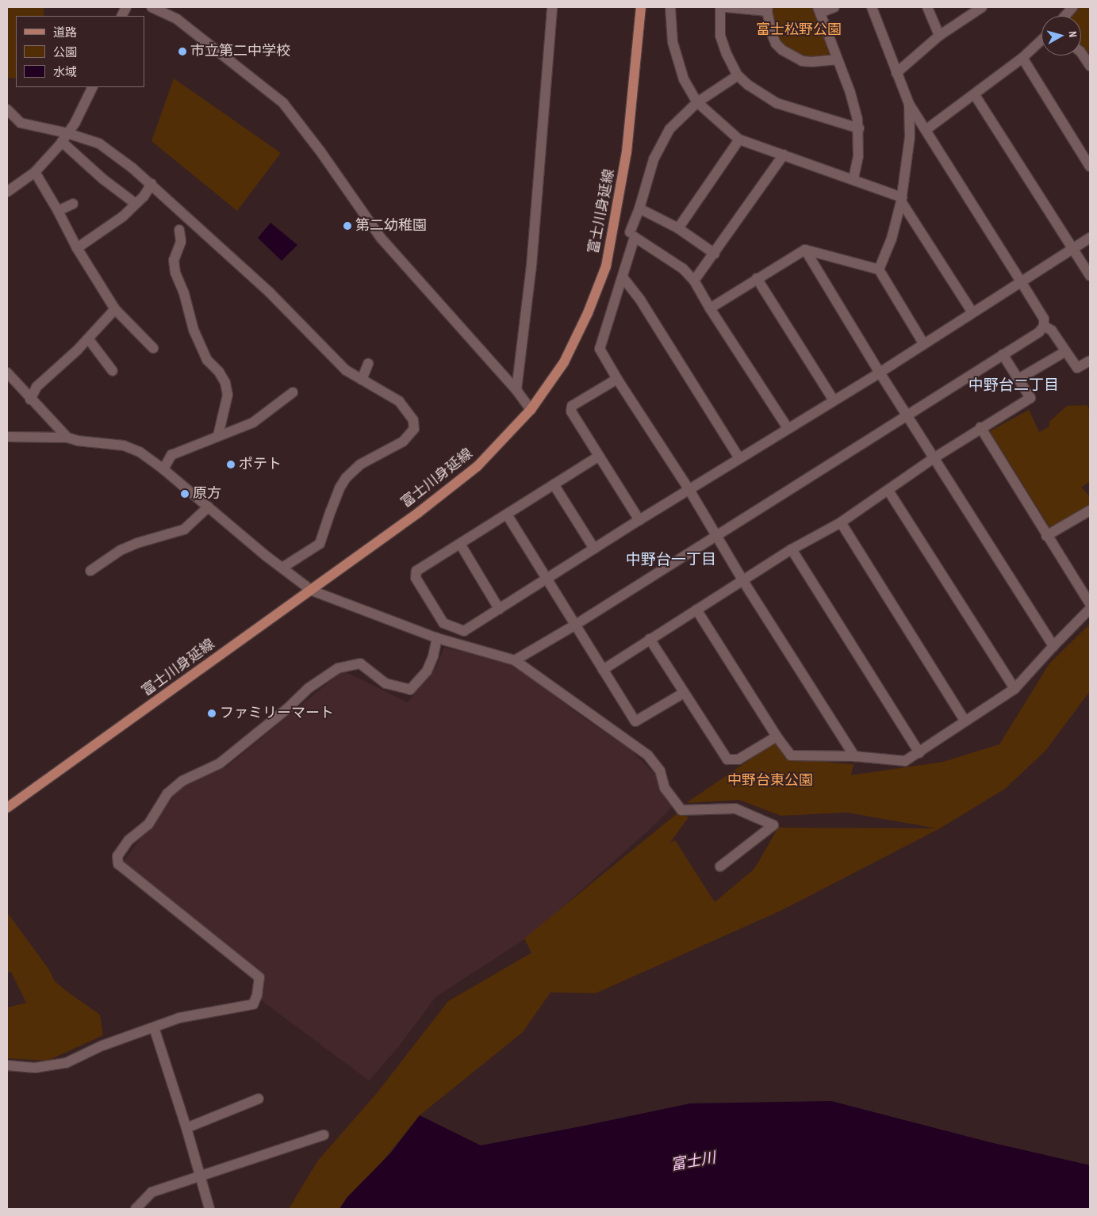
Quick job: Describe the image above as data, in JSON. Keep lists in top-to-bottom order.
{
  "streets": {
    "main road": ["富士川身延線"]
  },
  "districts": ["中野台二丁目", "中野台一丁目"],
  "water": ["富士川"],
  "parks": ["富士松野公園", "中野台東公園"],
  "places": [
    "市立第二中学校",
    "第二幼稚園",
    "ポテト",
    "原方",
    "ファミリーマート"
  ],
  "legend": ["道路", "公園", "水域"],
  "north": "right"
}
